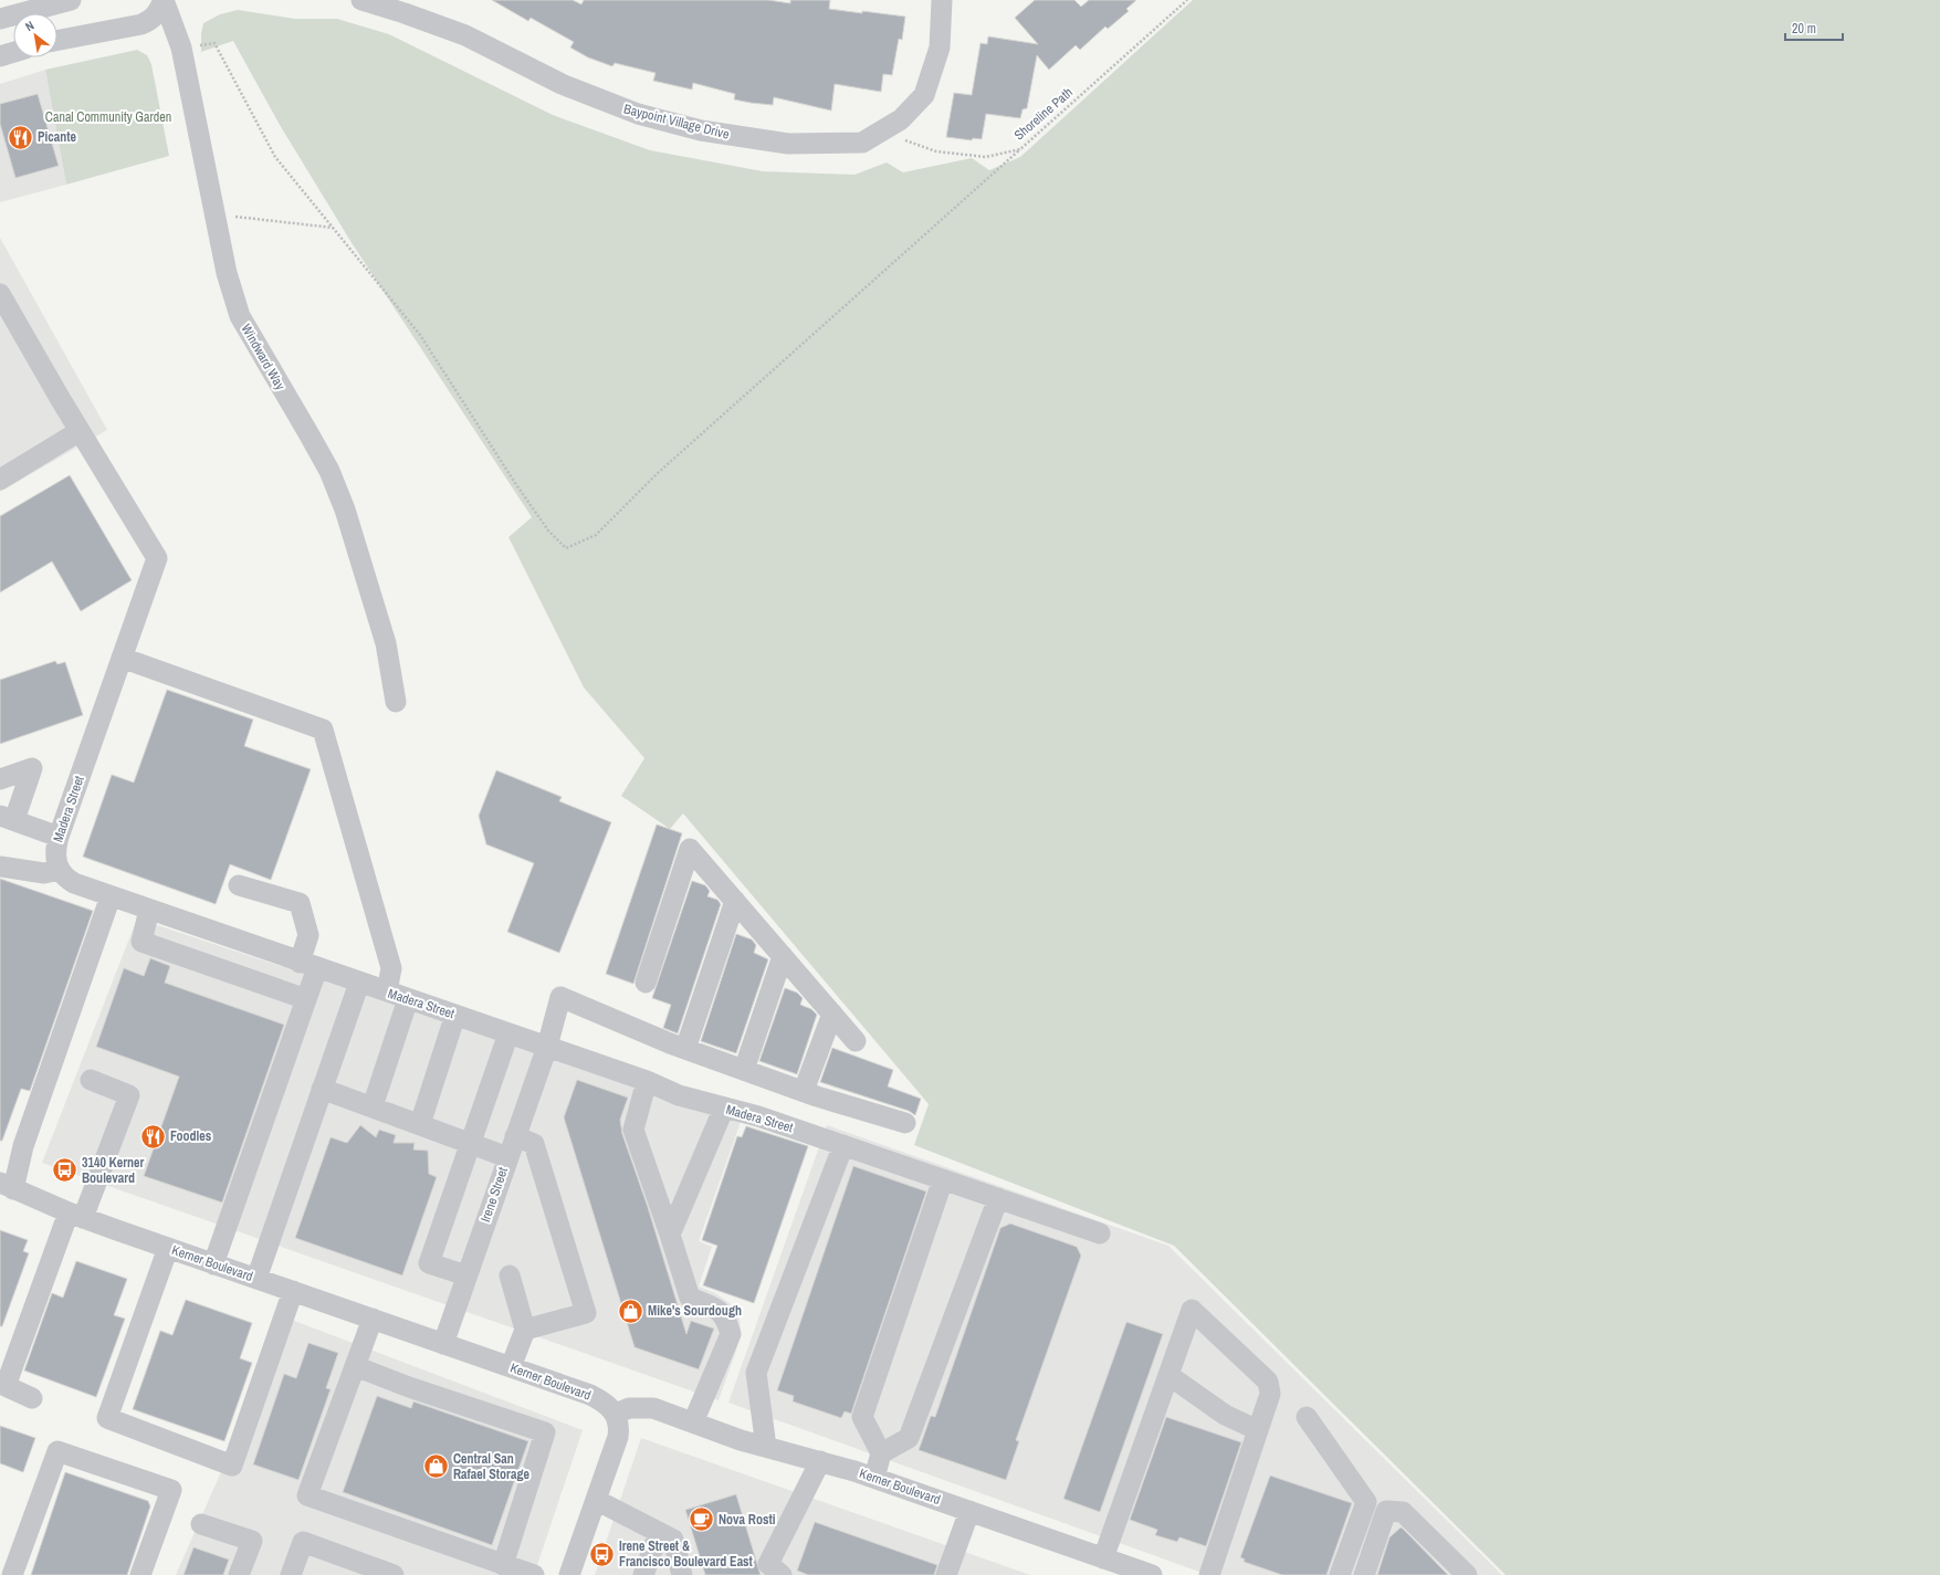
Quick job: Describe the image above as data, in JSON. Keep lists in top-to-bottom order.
{
  "streets": {
    "street": [
      "Baypoint Village Drive",
      "Windward Way",
      "Madera Street",
      "Irene Street",
      "Kerner Boulevard"
    ],
    "path": ["Shoreline Path"]
  },
  "crossings": [
    ["Shoreline Path", "Baypoint Village Drive"],
    ["Madera Street", "Irene Street"],
    ["Irene Street", "Kerner Boulevard"]
  ],
  "parks": ["Canal Community Garden"],
  "places": {
    "restaurant": ["Picante", "Foodles"],
    "bus stop": ["3140 Kerner Boulevard", "Irene Street & Francisco Boulevard East"],
    "shop": ["Mike's Sourdough", "Central San Rafael Storage"],
    "cafe": ["Nova Rosti"]
  },
  "scale_bar": "20 m",
  "north": "top left"
}
